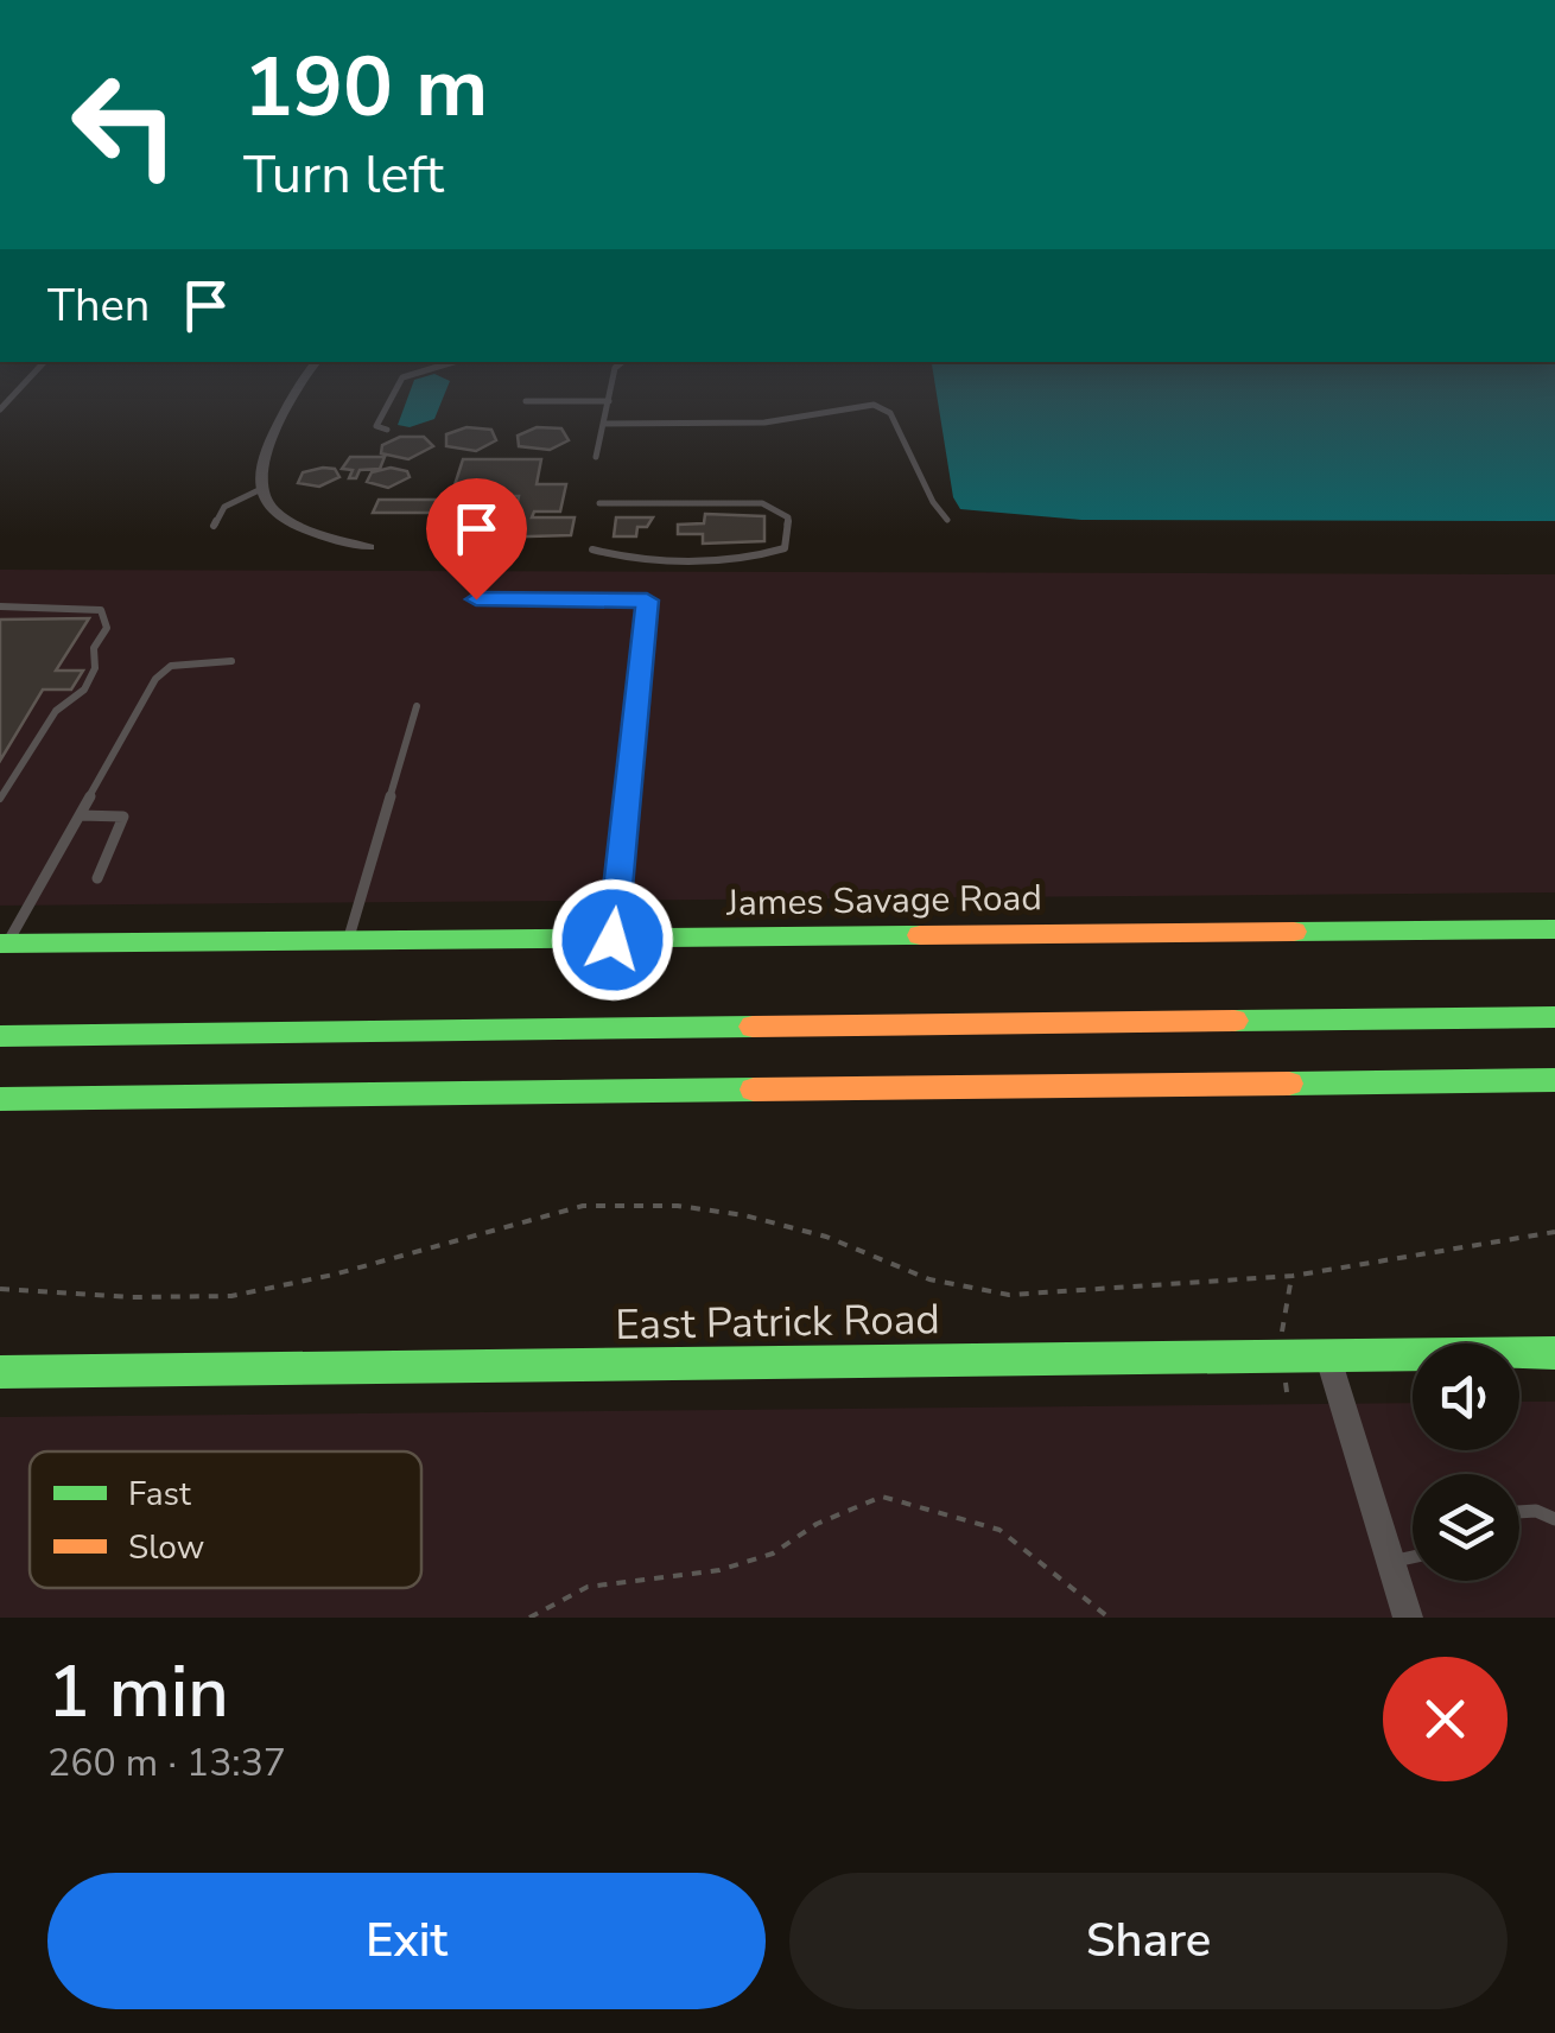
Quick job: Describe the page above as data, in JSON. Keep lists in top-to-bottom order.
{
  "streets": {
    "main road": ["James Savage Road", "East Patrick Road"]
  },
  "legend": ["Fast", "Slow"],
  "page": {
    "turn": ["190 m", "Turn left"],
    "then": "Then",
    "heading": ["1 min", "260 m · 13:37"],
    "buttons": ["Exit", "Share"]
  }
}
